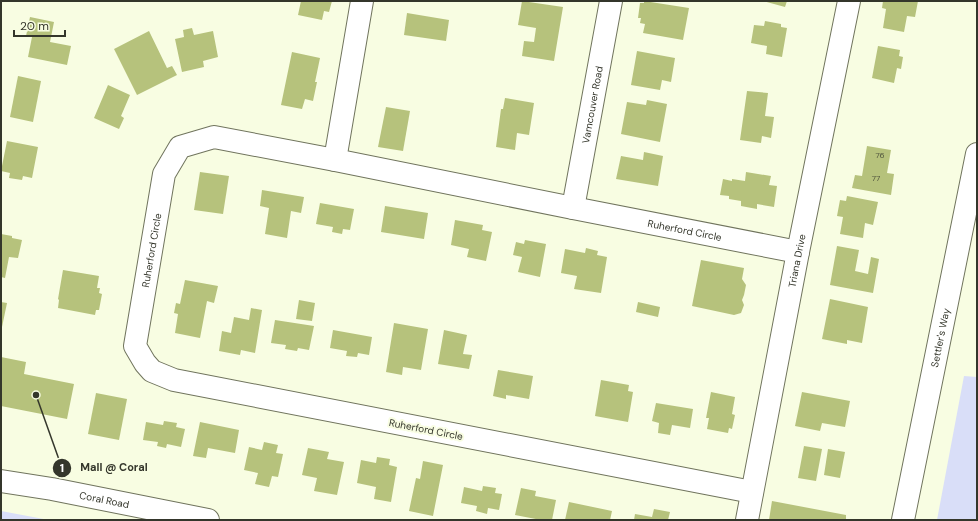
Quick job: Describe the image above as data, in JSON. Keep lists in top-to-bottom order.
{
  "streets": {
    "street": [
      "Vamcouver Road",
      "Ruherford Circle",
      "Triana Drive",
      "Settler's Way",
      "Coral Road"
    ]
  },
  "crossings": [
    ["Vamcouver Road", "Ruherford Circle"],
    ["Ruherford Circle", "Triana Drive"]
  ],
  "places": ["Mall @ Coral"],
  "house_numbers": ["76", "77"],
  "scale_bar": "20 m"
}
